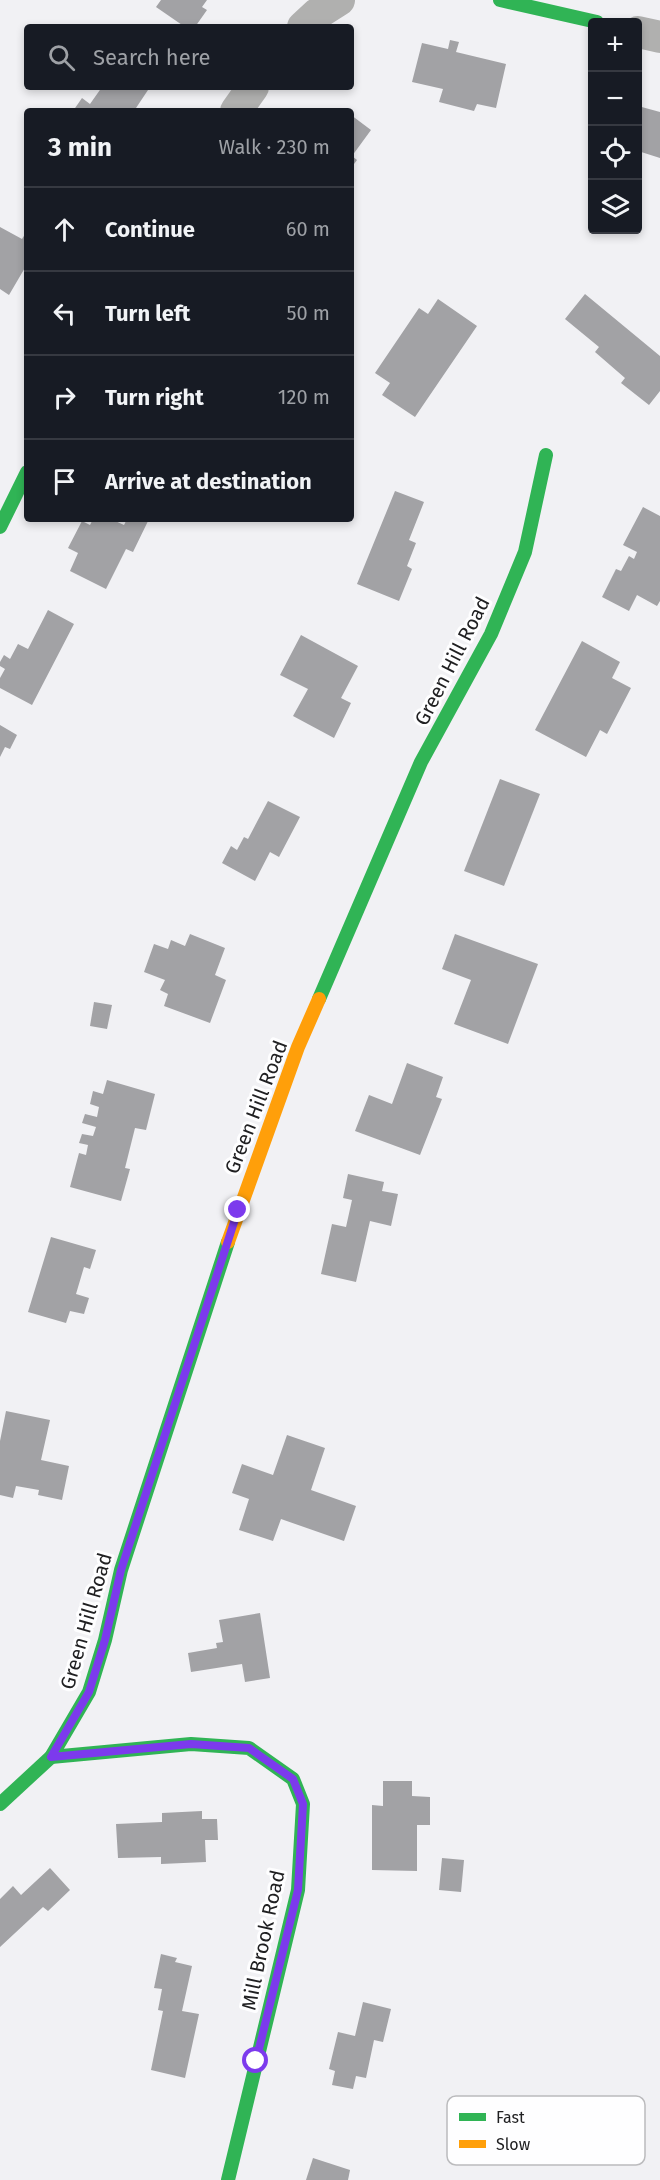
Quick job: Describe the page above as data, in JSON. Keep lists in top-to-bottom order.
{
  "streets": {
    "street": ["Green Hill Road", "Mill Brook Road"]
  },
  "crossings": [
    ["Green Hill Road", "Mill Brook Road"]
  ],
  "legend": ["Fast", "Slow"],
  "page": {
    "map_buttons": ["+", "−"],
    "search": "Search here",
    "heading": ["3 min", "Walk · 230 m"],
    "list": [
      ["Continue", "60 m"],
      ["Turn left", "50 m"],
      ["Turn right", "120 m"],
      "Arrive at destination"
    ]
  }
}
